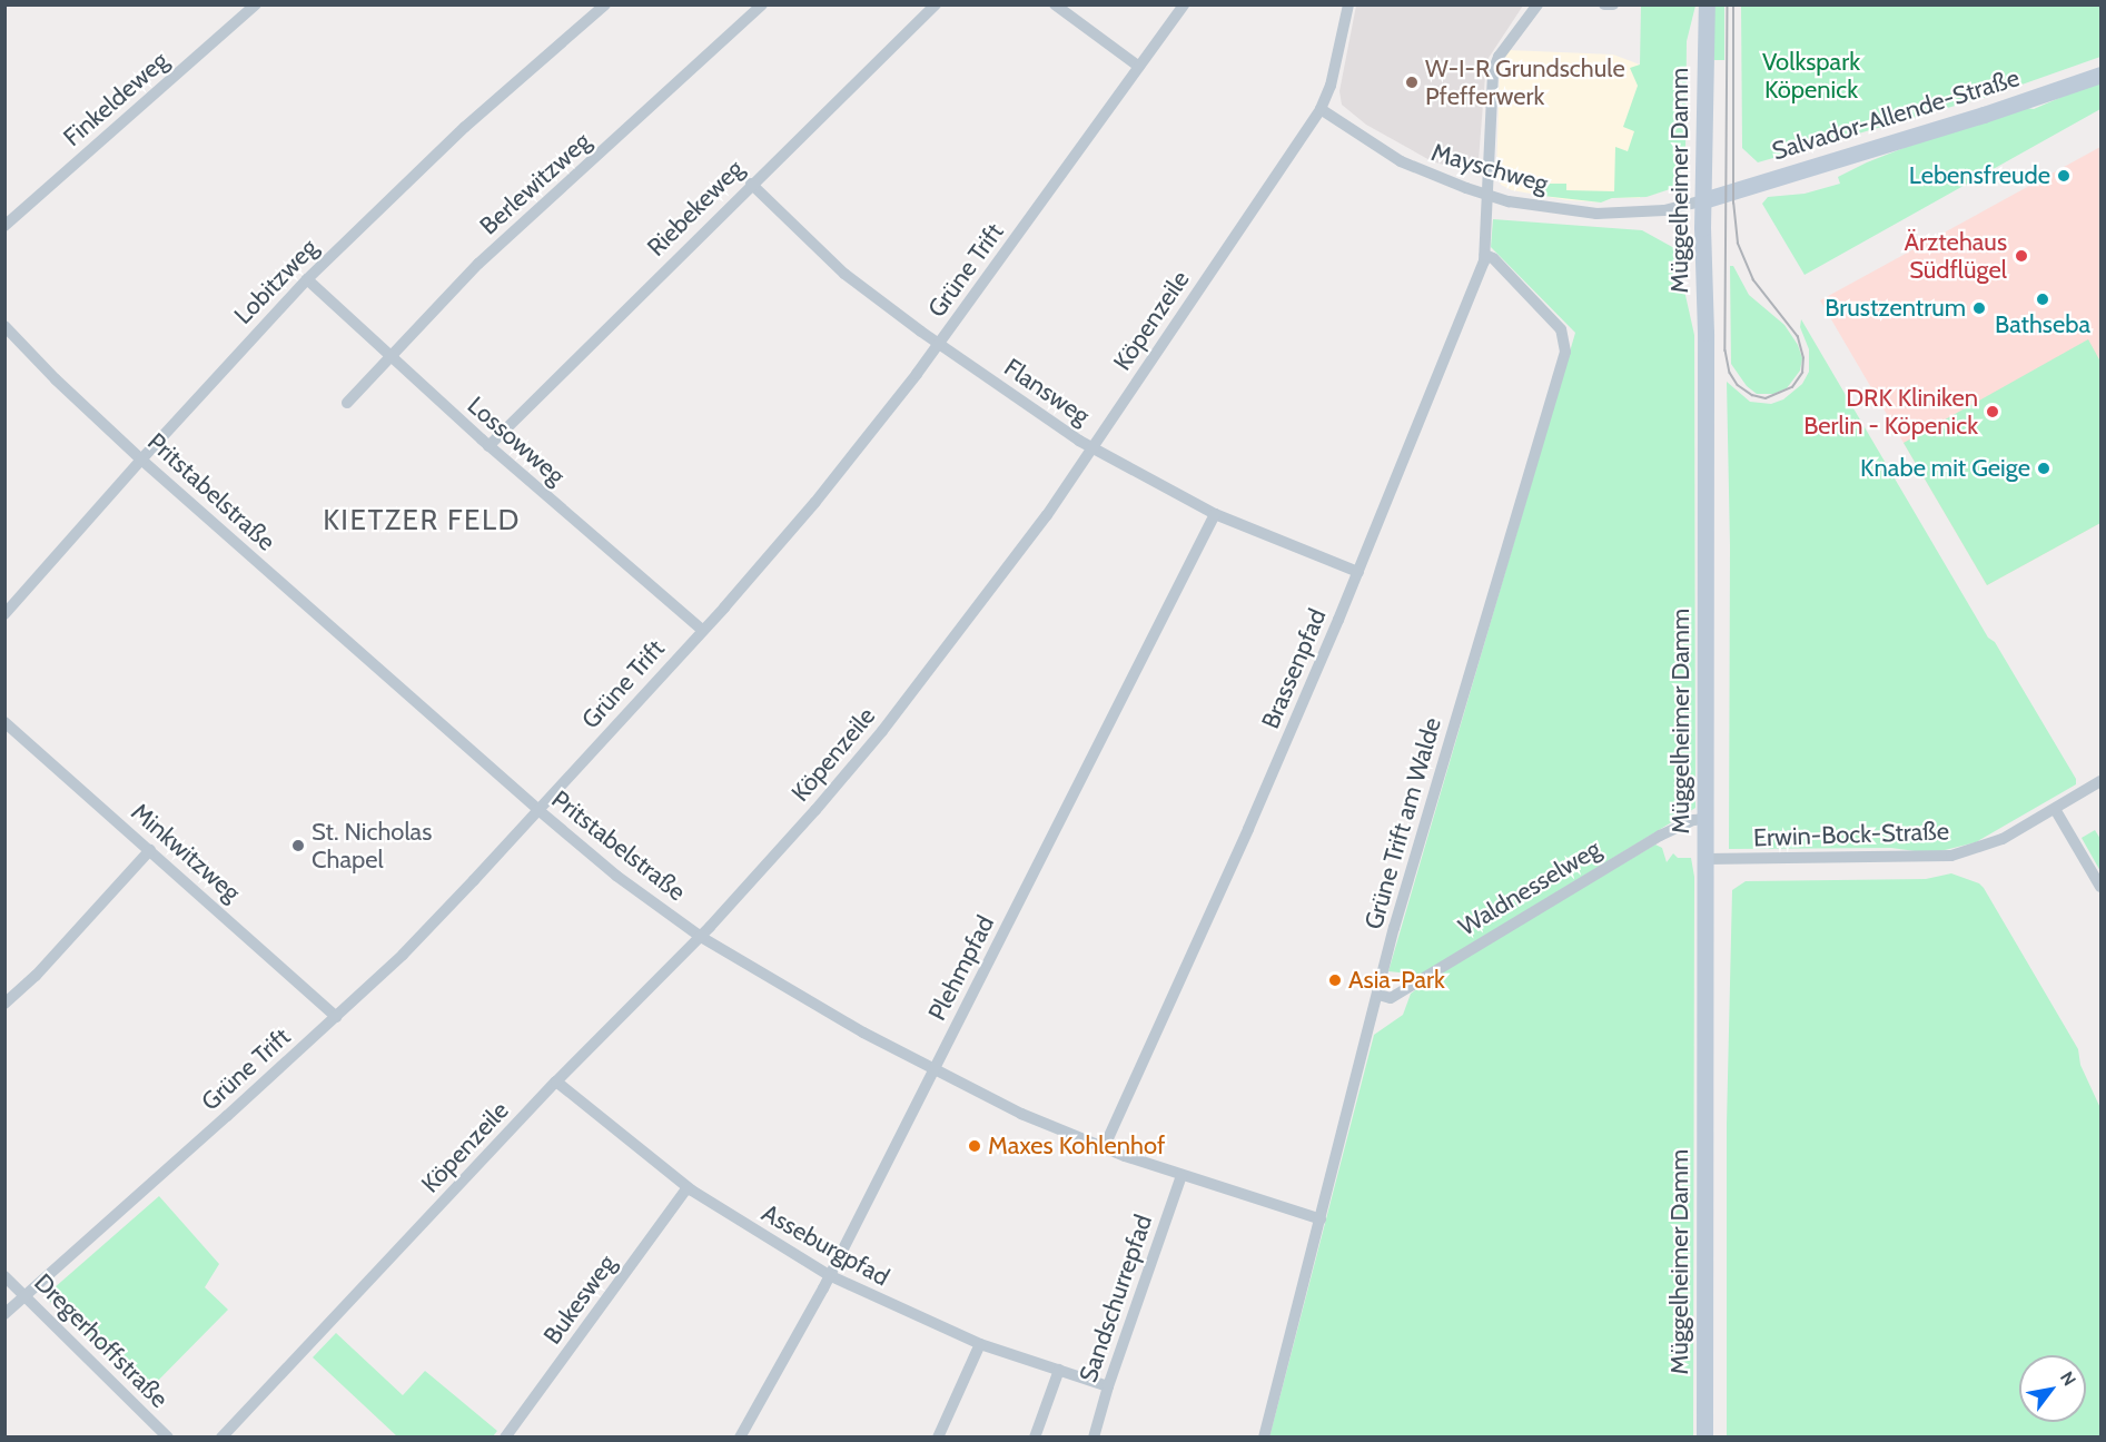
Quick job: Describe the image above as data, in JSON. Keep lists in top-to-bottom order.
{
  "streets": {
    "main road": ["Salvador-Allende-Straße", "Müggelheimer Damm"],
    "street": [
      "Finkeldeweg",
      "Mayschweg",
      "Berlewitzweg",
      "Riebekeweg",
      "Grüne Trift",
      "Lobitzweg",
      "Köpenzeile",
      "Flansweg",
      "Lossowweg",
      "Pritstabelstraße",
      "Brassenpfad",
      "Grüne Trift am Walde",
      "Erwin-Bock-Straße",
      "Minkwitzweg",
      "Waldnesselweg",
      "Plehmpfad",
      "Asseburgpfad",
      "Sandschurrepfad",
      "Bukesweg",
      "Dregerhoffstraße"
    ]
  },
  "crossings": [
    ["Salvador-Allende-Straße", "Mayschweg"],
    ["Salvador-Allende-Straße", "Müggelheimer Damm"],
    ["Mayschweg", "Müggelheimer Damm"],
    ["Mayschweg", "Köpenzeile"],
    ["Mayschweg", "Brassenpfad"],
    ["Müggelheimer Damm", "Erwin-Bock-Straße"],
    ["Müggelheimer Damm", "Waldnesselweg"],
    ["Berlewitzweg", "Lossowweg"],
    ["Riebekeweg", "Flansweg"],
    ["Riebekeweg", "Lossowweg"],
    ["Grüne Trift", "Flansweg"],
    ["Grüne Trift", "Lossowweg"],
    ["Grüne Trift", "Pritstabelstraße"],
    ["Grüne Trift", "Minkwitzweg"],
    ["Grüne Trift", "Dregerhoffstraße"],
    ["Lobitzweg", "Lossowweg"],
    ["Lobitzweg", "Pritstabelstraße"],
    ["Köpenzeile", "Flansweg"],
    ["Köpenzeile", "Pritstabelstraße"],
    ["Köpenzeile", "Asseburgpfad"],
    ["Flansweg", "Brassenpfad"],
    ["Flansweg", "Plehmpfad"],
    ["Pritstabelstraße", "Brassenpfad"],
    ["Pritstabelstraße", "Grüne Trift am Walde"],
    ["Pritstabelstraße", "Plehmpfad"],
    ["Pritstabelstraße", "Sandschurrepfad"],
    ["Brassenpfad", "Grüne Trift am Walde"],
    ["Grüne Trift am Walde", "Waldnesselweg"],
    ["Plehmpfad", "Asseburgpfad"],
    ["Asseburgpfad", "Sandschurrepfad"],
    ["Asseburgpfad", "Bukesweg"]
  ],
  "districts": ["KIETZER FELD"],
  "parks": ["Volkspark Köpenick"],
  "places": [
    "W-I-R Grundschule Pfefferwerk",
    "Lebensfreude",
    "Ärztehaus Südflügel",
    "Bathseba",
    "Brustzentrum",
    "DRK Kliniken Berlin - Köpenick",
    "Knabe mit Geige",
    "St. Nicholas Chapel",
    "Asia-Park",
    "Maxes Kohlenhof"
  ],
  "north": "top right"
}
